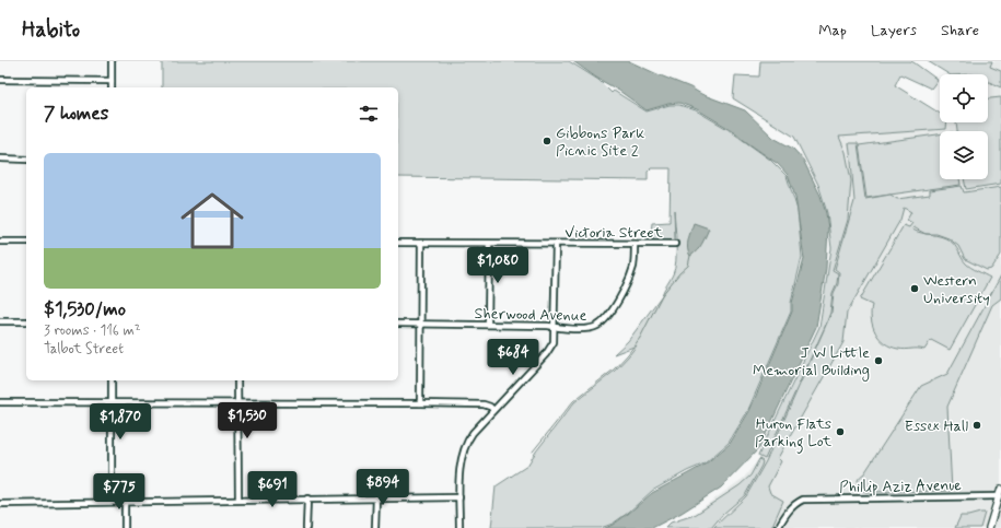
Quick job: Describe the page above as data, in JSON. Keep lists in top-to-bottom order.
{
  "streets": {
    "street": ["Victoria Street", "Sherwood Avenue", "Phillip Aziz Avenue"]
  },
  "crossings": [
    ["Victoria Street", "Sherwood Avenue"]
  ],
  "places": [
    "Gibbons Park Picnic Site 2",
    "Western University",
    "J W Little Memorial Building",
    "Essex Hall",
    "Huron Flats Parking Lot"
  ],
  "page": {
    "header": "Habito",
    "nav": ["Map", "Layers", "Share"],
    "heading": "7 homes",
    "list": [
      {
        "name": "$1,530/mo",
        "note": "3 rooms · 116 m² · Talbot Street"
      }
    ],
    "price": [
      "$1,080",
      "$684",
      "$1,530",
      "$1,870",
      "$894",
      "$691",
      "$775"
    ]
  }
}
